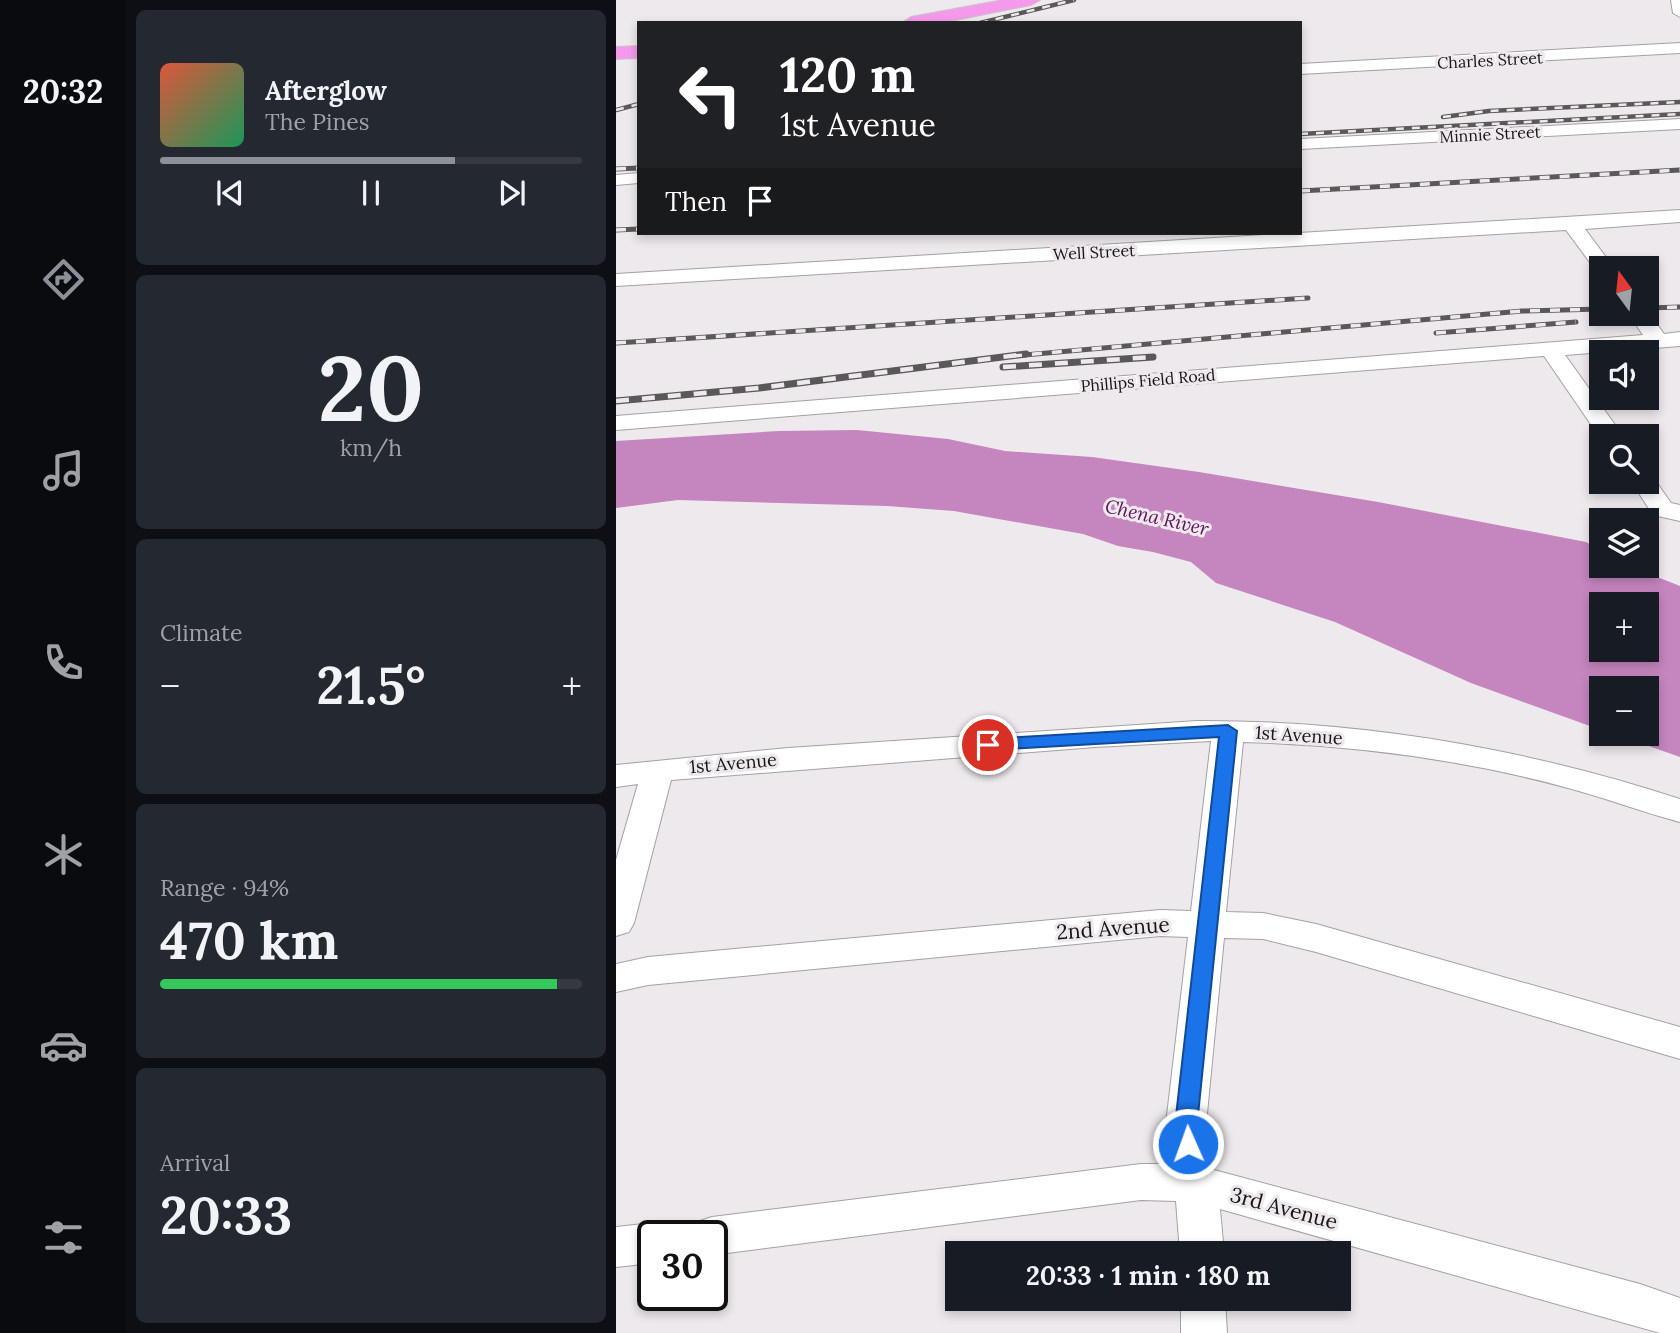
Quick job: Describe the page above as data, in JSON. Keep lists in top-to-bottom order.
{
  "streets": {
    "street": [
      "Charles Street",
      "Minnie Street",
      "Well Street",
      "Phillips Field Road",
      "1st Avenue",
      "2nd Avenue",
      "3rd Avenue"
    ]
  },
  "water": ["Chena River"],
  "north": "top",
  "page": {
    "tabs": "20:32",
    "turn": ["120 m", "1st Avenue"],
    "song": ["Afterglow", "The Pines"],
    "then": "Then",
    "map_buttons": ["+", "−"],
    "tile": [
      ["20", "km/h"],
      "Climate",
      ["Range · 94%", "470 km"],
      ["Arrival", "20:33"]
    ],
    "heat": ["−", "21.5°", "+"],
    "limit": "30",
    "trip": "20:33 · 1 min · 180 m"
  }
}
